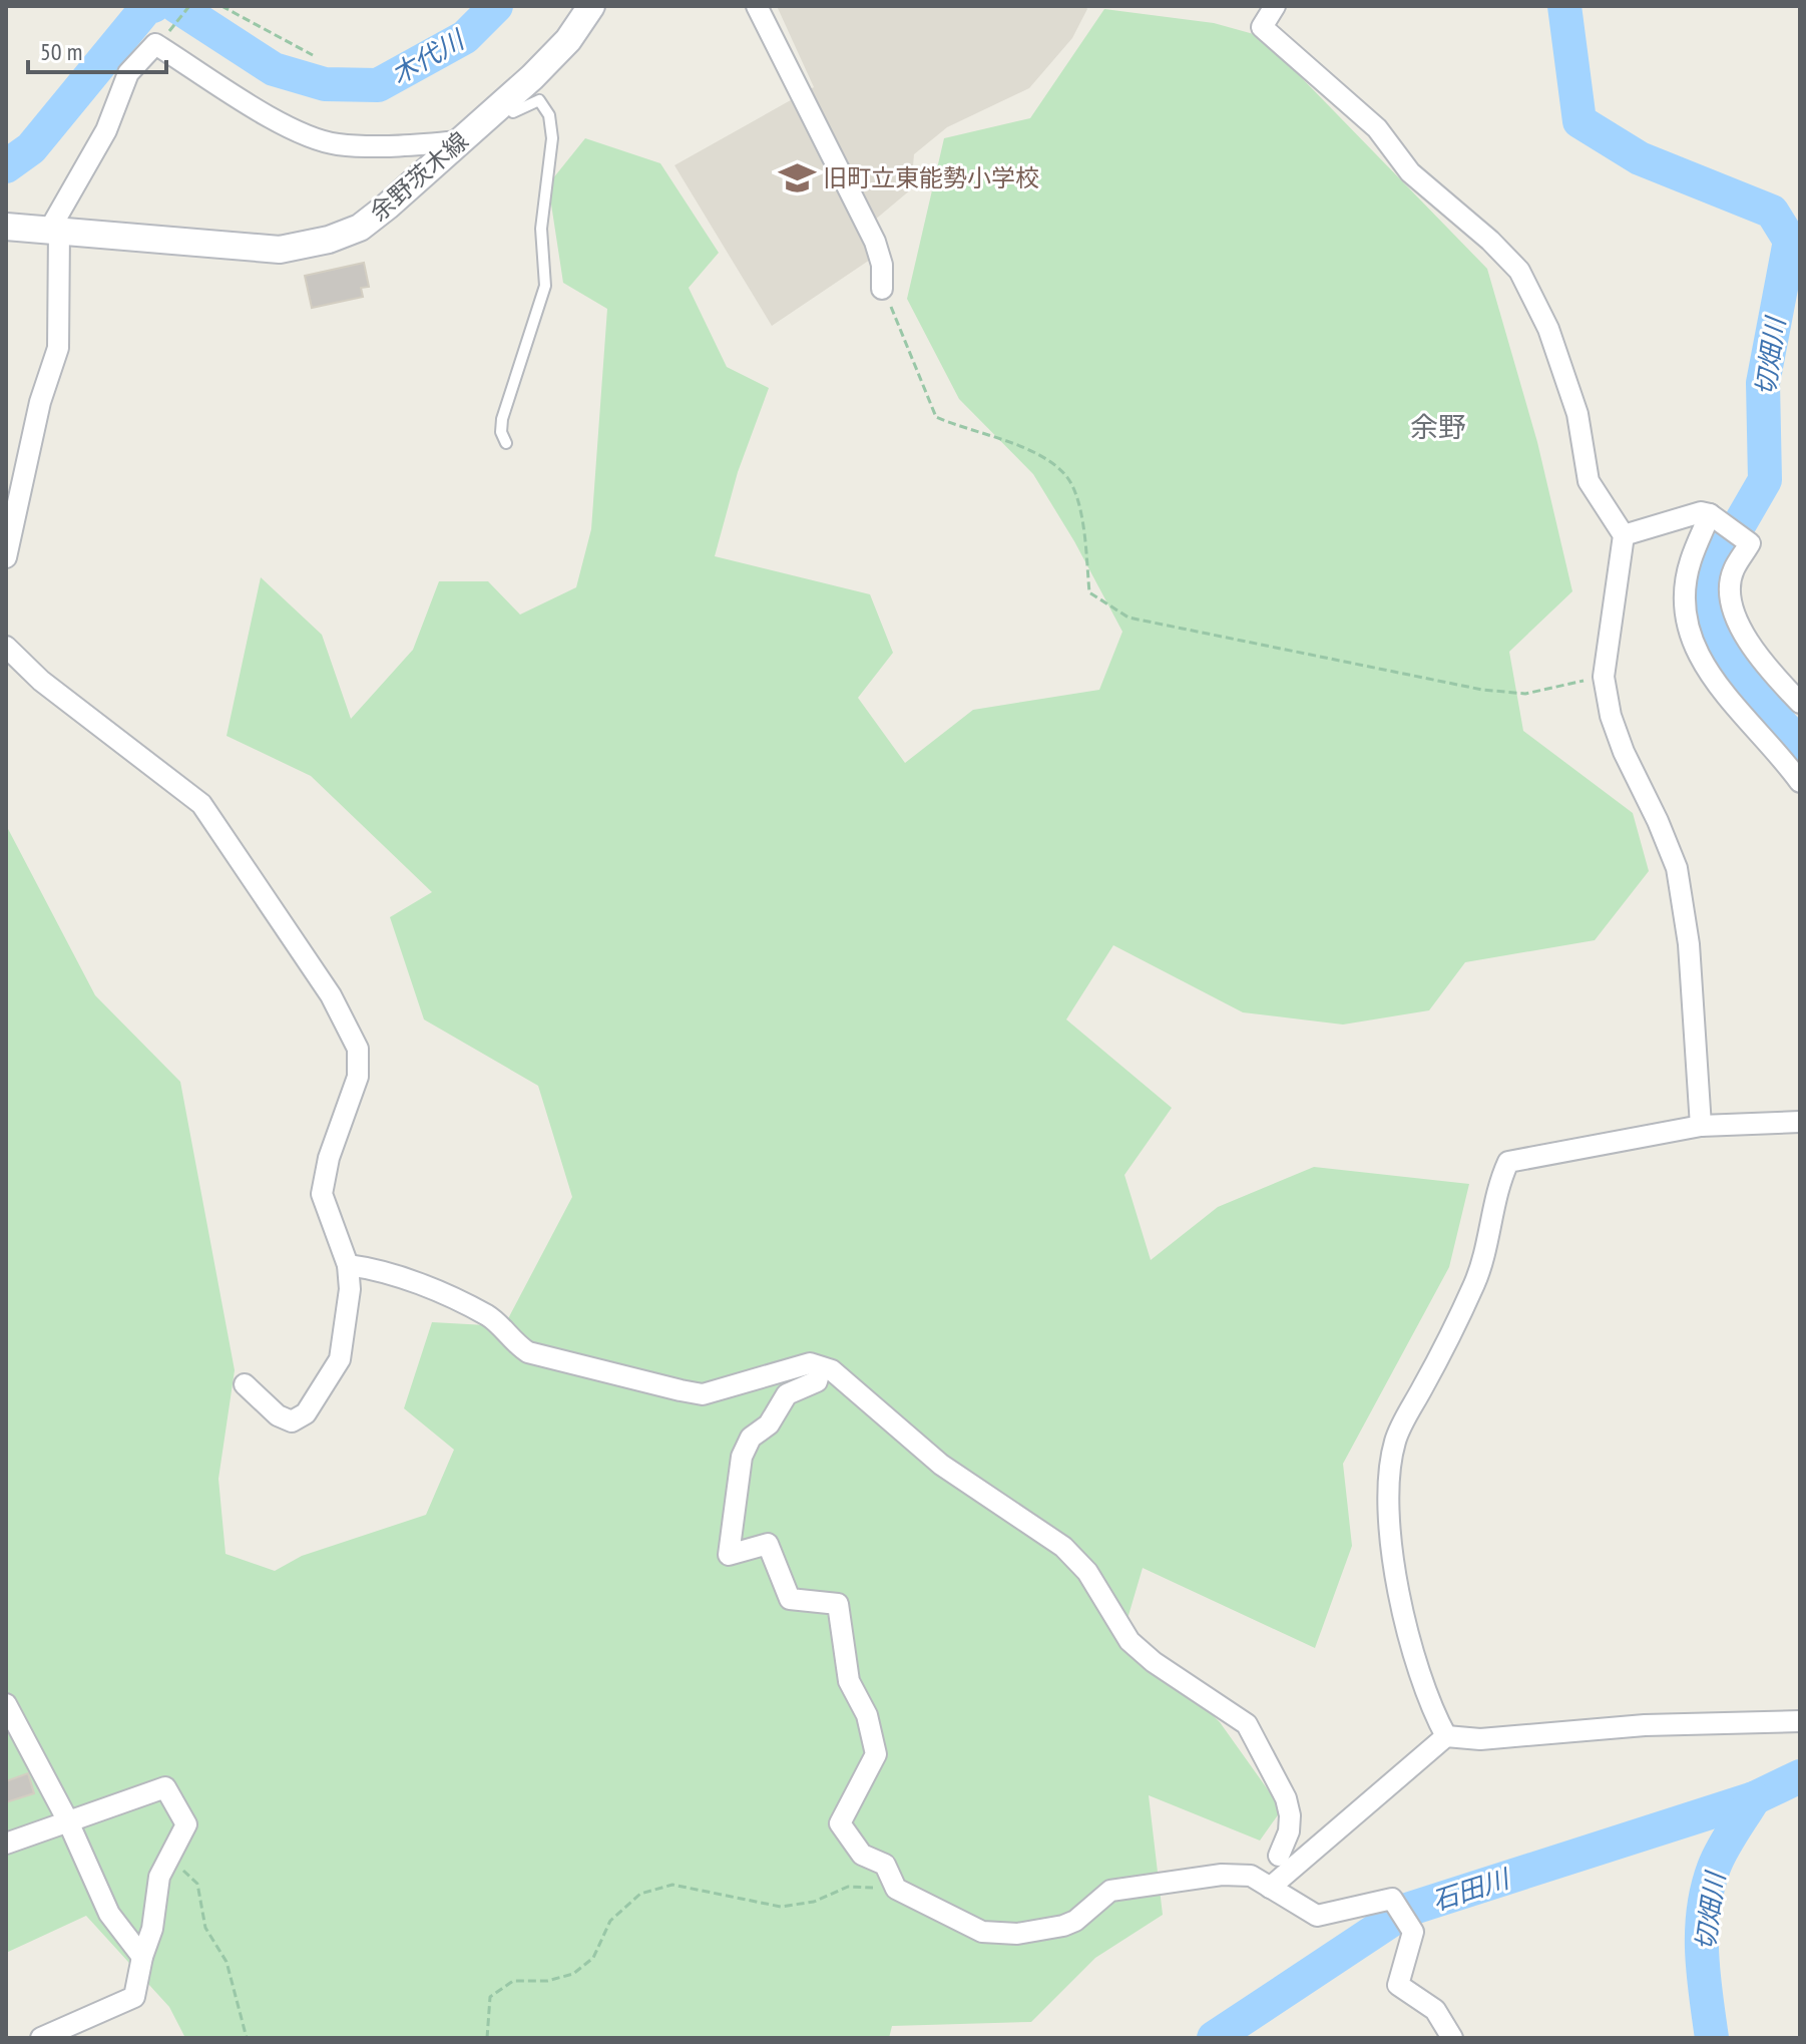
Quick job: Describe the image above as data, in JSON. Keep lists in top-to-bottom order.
{
  "streets": {
    "main road": ["余野茨木線"]
  },
  "districts": ["余野"],
  "water": ["木代川", "切畑川", "石田川"],
  "places": {
    "school or university": ["旧町立東能勢小学校"]
  },
  "scale_bar": "50 m"
}
